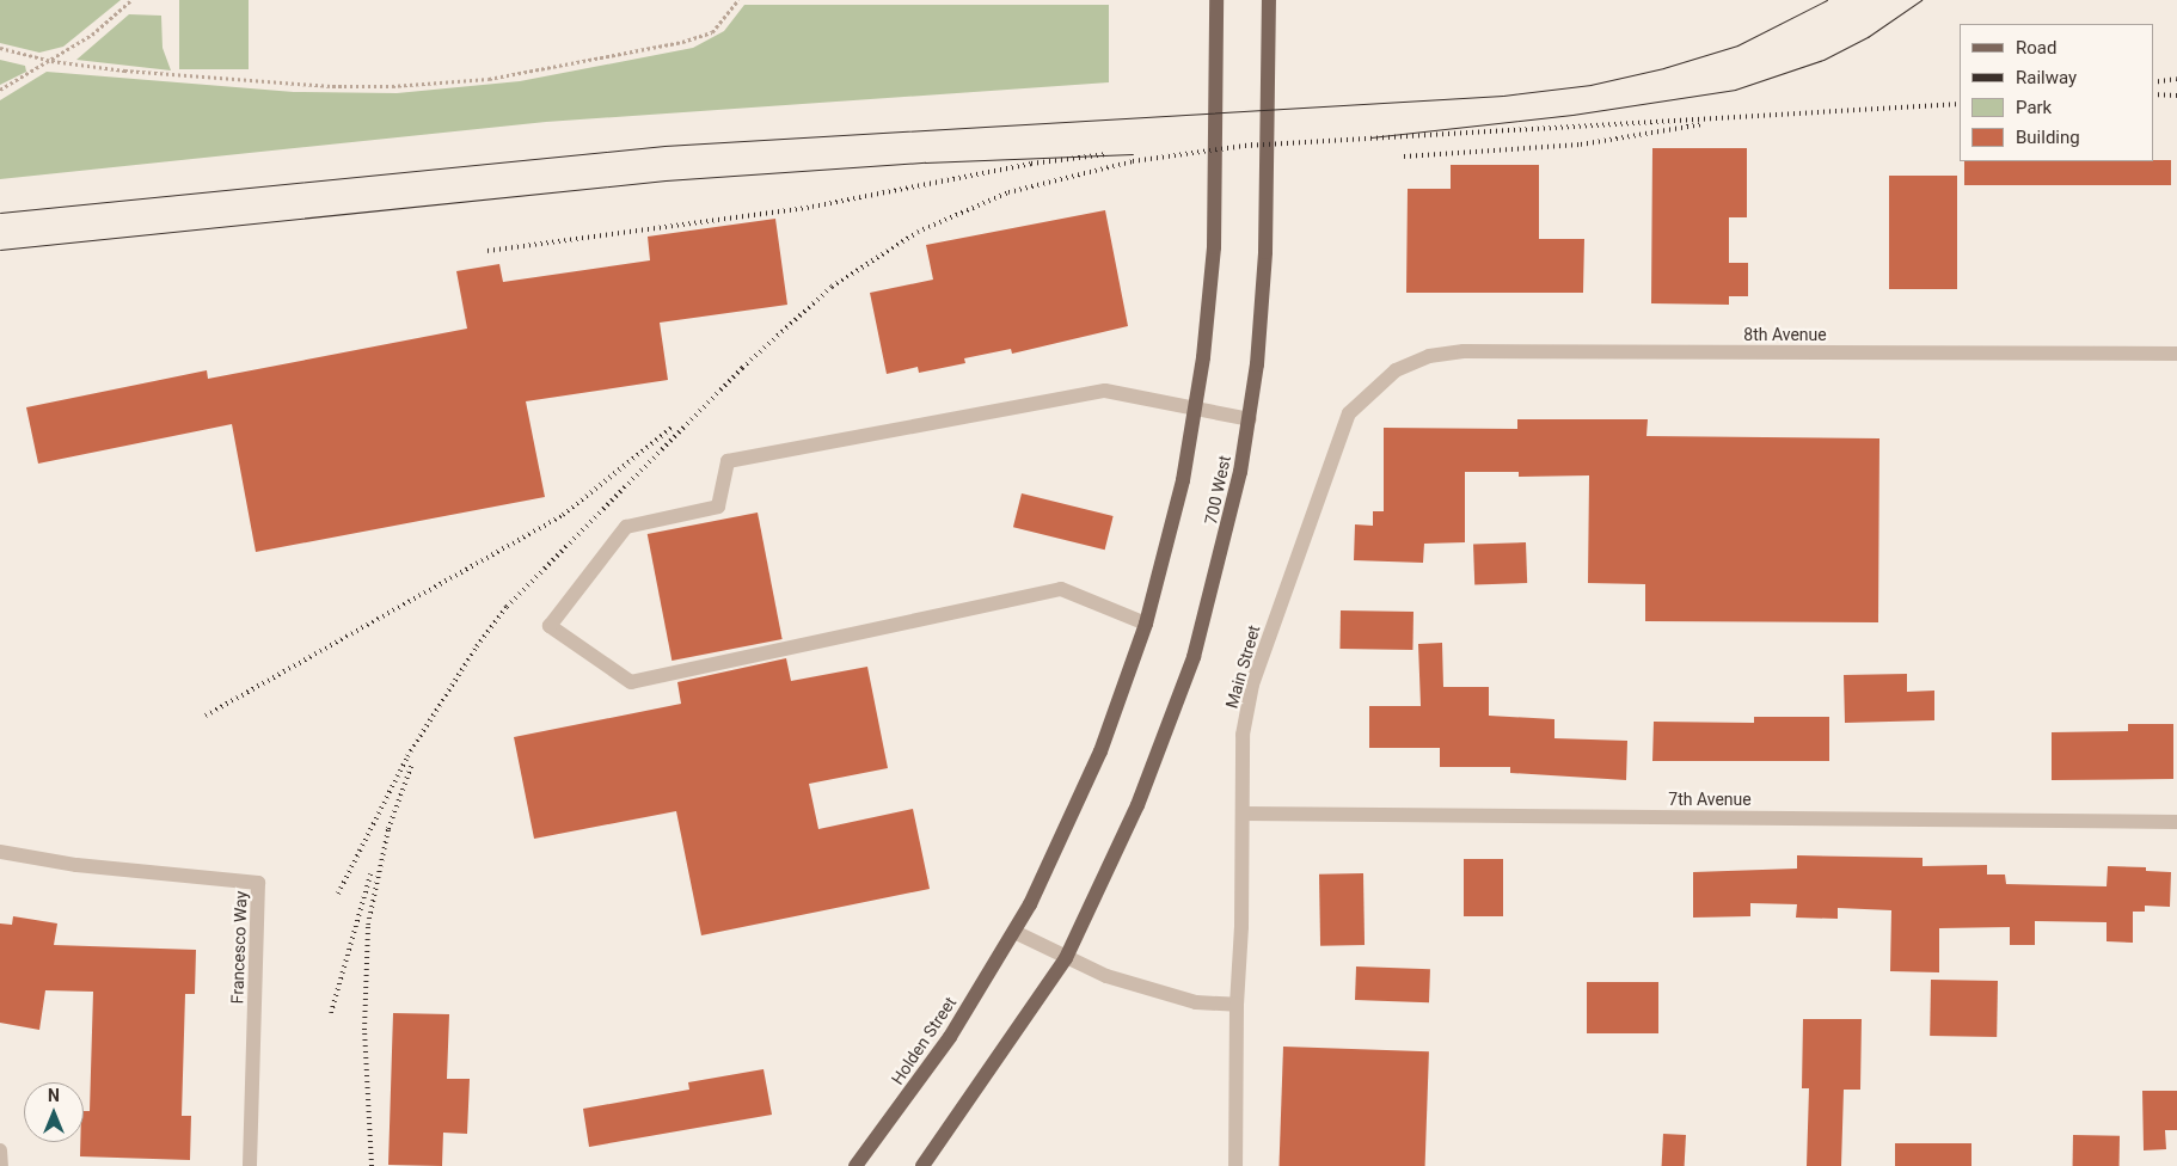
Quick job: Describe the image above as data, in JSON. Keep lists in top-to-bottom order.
{
  "streets": {
    "main road": ["700 West", "Holden Street"],
    "street": [
      "8th Avenue",
      "Main Street",
      "7th Avenue",
      "Francesco Way"
    ]
  },
  "crossings": [
    ["8th Avenue", "Main Street"],
    ["Main Street", "7th Avenue"]
  ],
  "legend": [
    "Road",
    "Railway",
    "Park",
    "Building"
  ],
  "north": "top"
}
